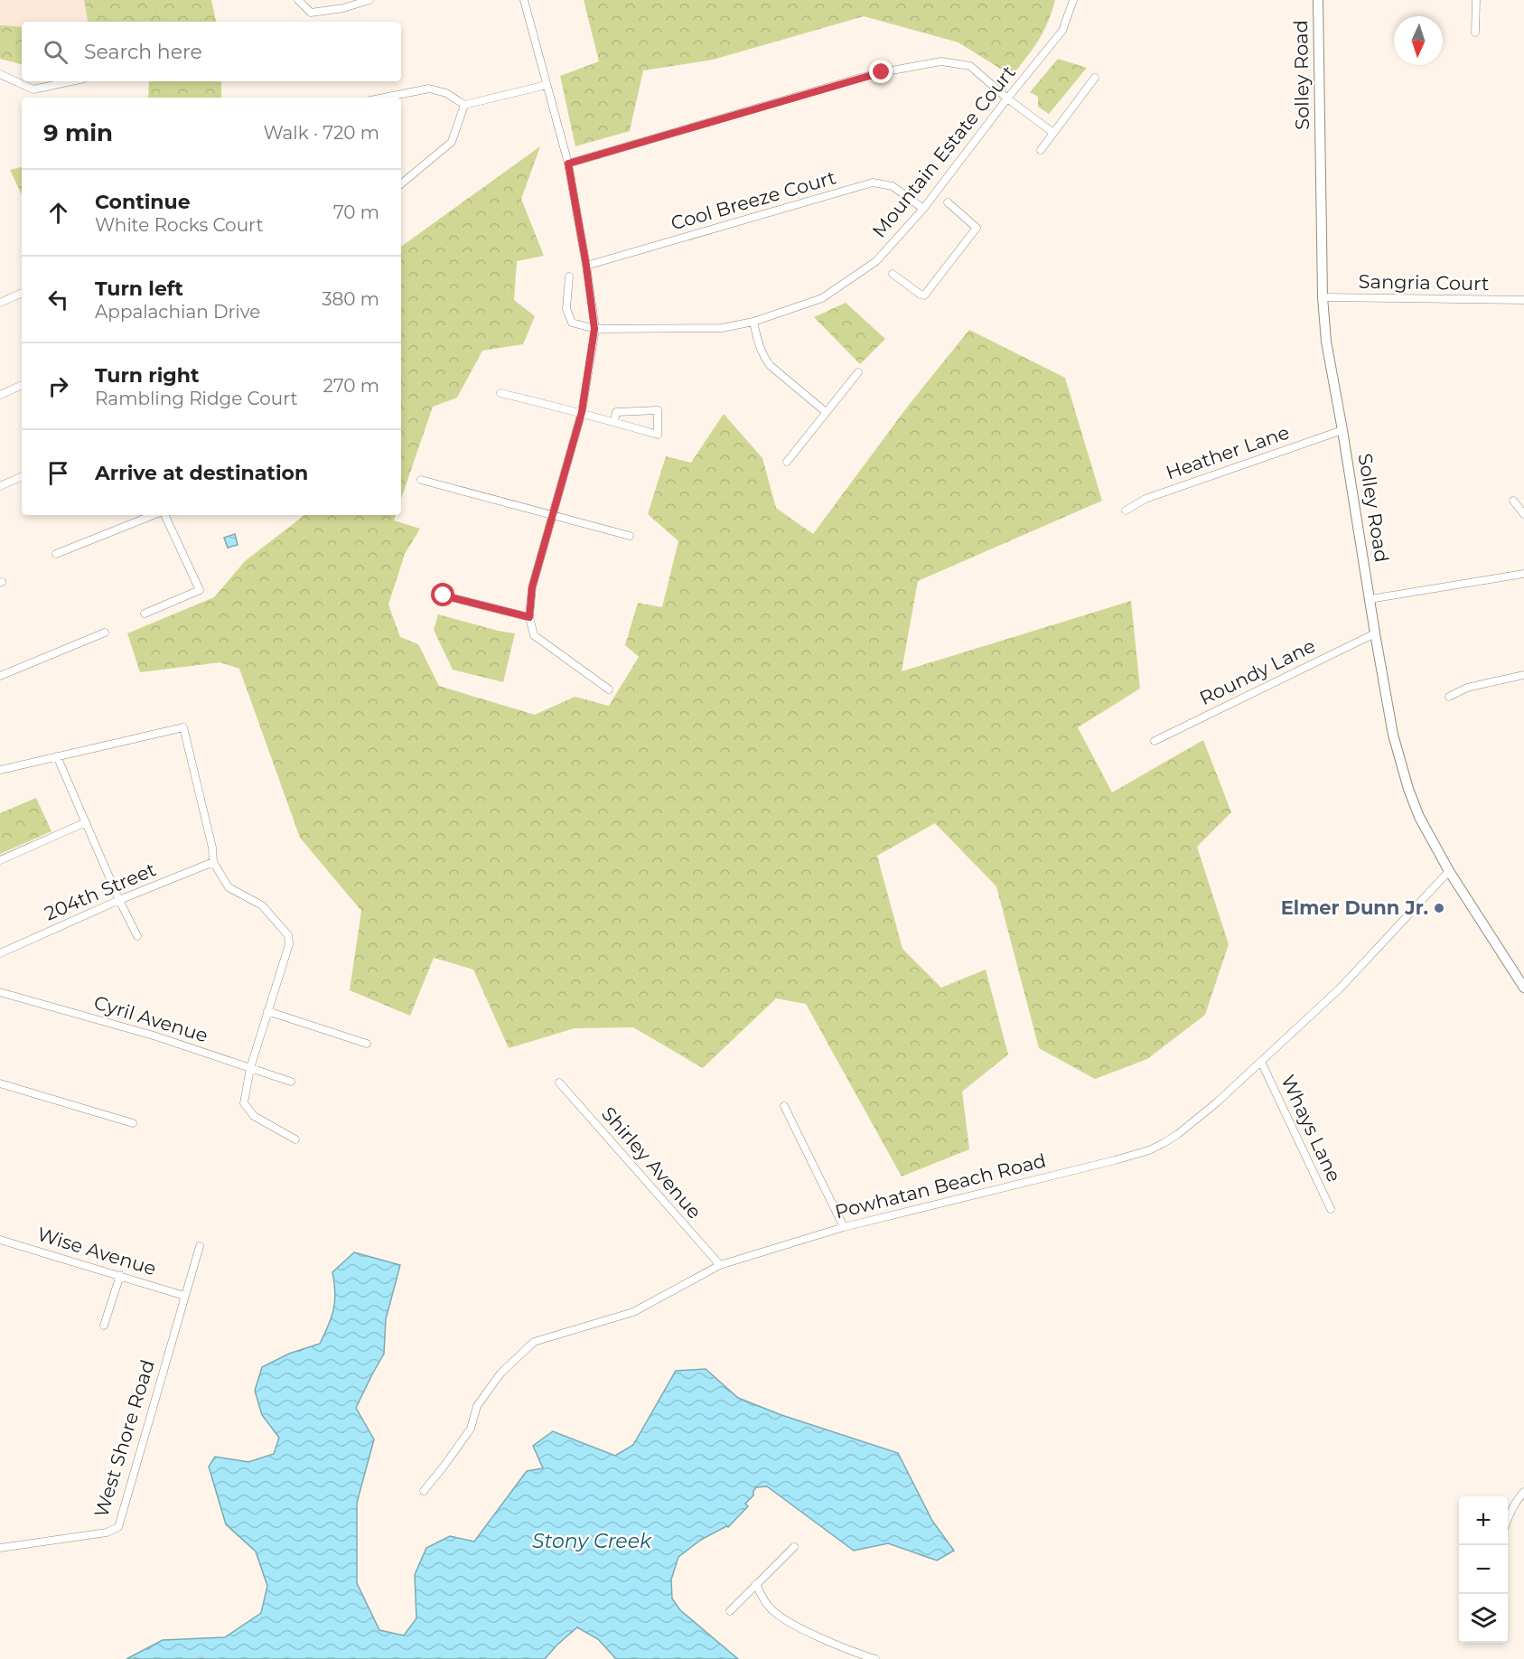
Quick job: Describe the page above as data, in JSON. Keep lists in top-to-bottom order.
{
  "streets": {
    "main road": ["Solley Road"],
    "street": [
      "Mountain Estate Court",
      "Cool Breeze Court",
      "Sangria Court",
      "Heather Lane",
      "Roundy Lane",
      "204th Street",
      "Cyril Avenue",
      "Whays Lane",
      "Shirley Avenue",
      "Powhatan Beach Road",
      "Wise Avenue",
      "West Shore Road"
    ]
  },
  "crossings": [
    ["Solley Road", "Sangria Court"],
    ["Solley Road", "Heather Lane"],
    ["Solley Road", "Roundy Lane"],
    ["Solley Road", "Powhatan Beach Road"],
    ["Mountain Estate Court", "Cool Breeze Court"],
    ["Whays Lane", "Powhatan Beach Road"],
    ["Shirley Avenue", "Powhatan Beach Road"],
    ["Wise Avenue", "West Shore Road"]
  ],
  "water": ["Stony Creek"],
  "places": ["Elmer Dunn Jr."],
  "north": "bottom",
  "page": {
    "search": "Search here",
    "heading": ["9 min", "Walk · 720 m"],
    "list": [
      ["Continue", "White Rocks Court", "70 m"],
      ["Turn left", "Appalachian Drive", "380 m"],
      ["Turn right", "Rambling Ridge Court", "270 m"],
      "Arrive at destination"
    ],
    "map_buttons": ["+", "−"]
  }
}
